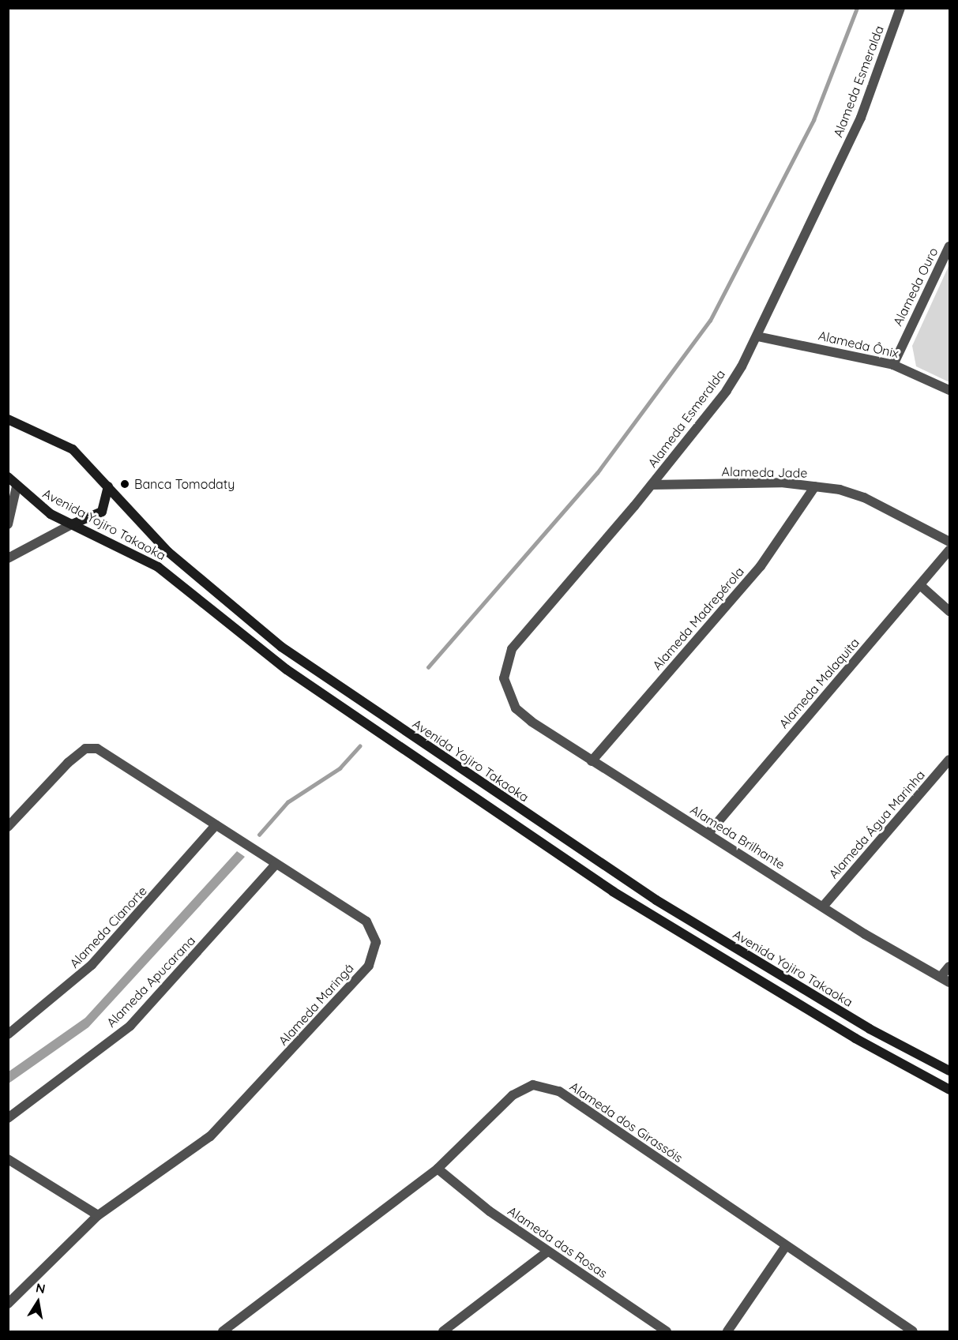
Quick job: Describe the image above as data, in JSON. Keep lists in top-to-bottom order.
{
  "streets": {
    "main road": ["Avenida Yojiro Takaoka"],
    "street": [
      "Alameda Esmeralda",
      "Alameda Ouro",
      "Alameda Ônix",
      "Alameda Jade",
      "Alameda Madrepérola",
      "Alameda Malaquita",
      "Alameda Água Marinha",
      "Alameda Brilhante",
      "Alameda Cianorte",
      "Alameda Apucarana",
      "Alameda Maringá",
      "Alameda dos Girassóis",
      "Alameda das Rosas"
    ]
  },
  "crossings": [
    ["Alameda Esmeralda", "Alameda Ônix"],
    ["Alameda Esmeralda", "Alameda Jade"],
    ["Alameda Esmeralda", "Alameda Brilhante"],
    ["Alameda Ouro", "Alameda Ônix"],
    ["Alameda Jade", "Alameda Madrepérola"],
    ["Alameda Madrepérola", "Alameda Brilhante"],
    ["Alameda Malaquita", "Alameda Brilhante"],
    ["Alameda Água Marinha", "Alameda Brilhante"],
    ["Alameda Cianorte", "Alameda Maringá"],
    ["Alameda Apucarana", "Alameda Maringá"],
    ["Alameda dos Girassóis", "Alameda das Rosas"]
  ],
  "places": ["Banca Tomodaty"],
  "north": "top"
}
